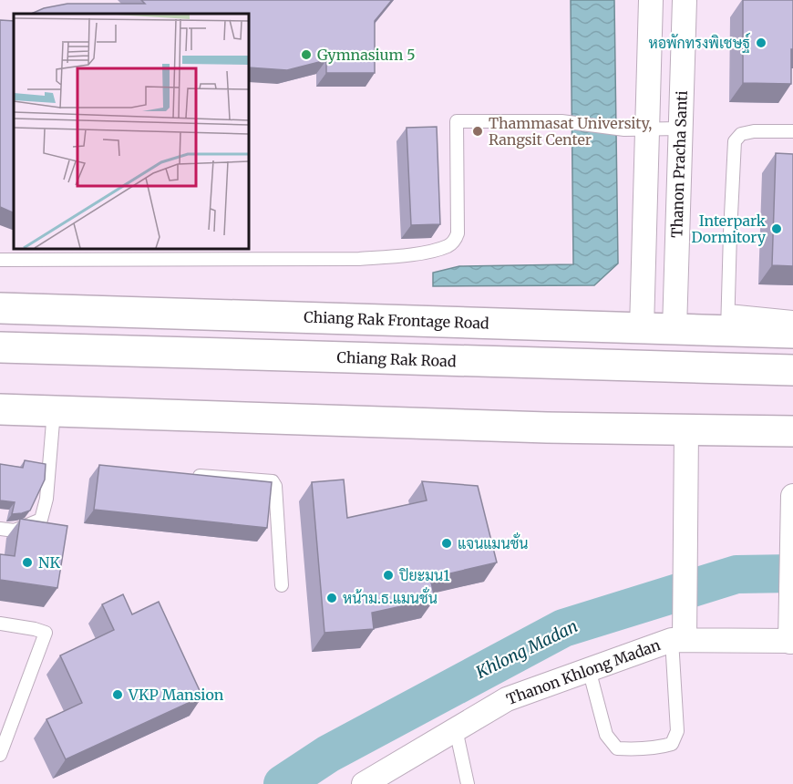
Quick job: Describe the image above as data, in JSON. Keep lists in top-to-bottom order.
{
  "streets": {
    "main road": ["Chiang Rak Frontage Road", "Chiang Rak Road"],
    "street": ["Thanon Pracha Santi", "Thanon Khlong Madan"]
  },
  "crossings": [
    ["Thanon Pracha Santi", "Chiang Rak Frontage Road"]
  ],
  "water": ["Khlong Madan"],
  "places": [
    "หอพักทรงพิเชษฐ์",
    "Gymnasium 5",
    "Thammasat University, Rangsit Center",
    "Interpark Dormitory",
    "แจนแมนชั่น",
    "NK",
    "ปิยะมน1",
    "หน้าม.ธ.แมนชั่น",
    "VKP Mansion"
  ]
}
